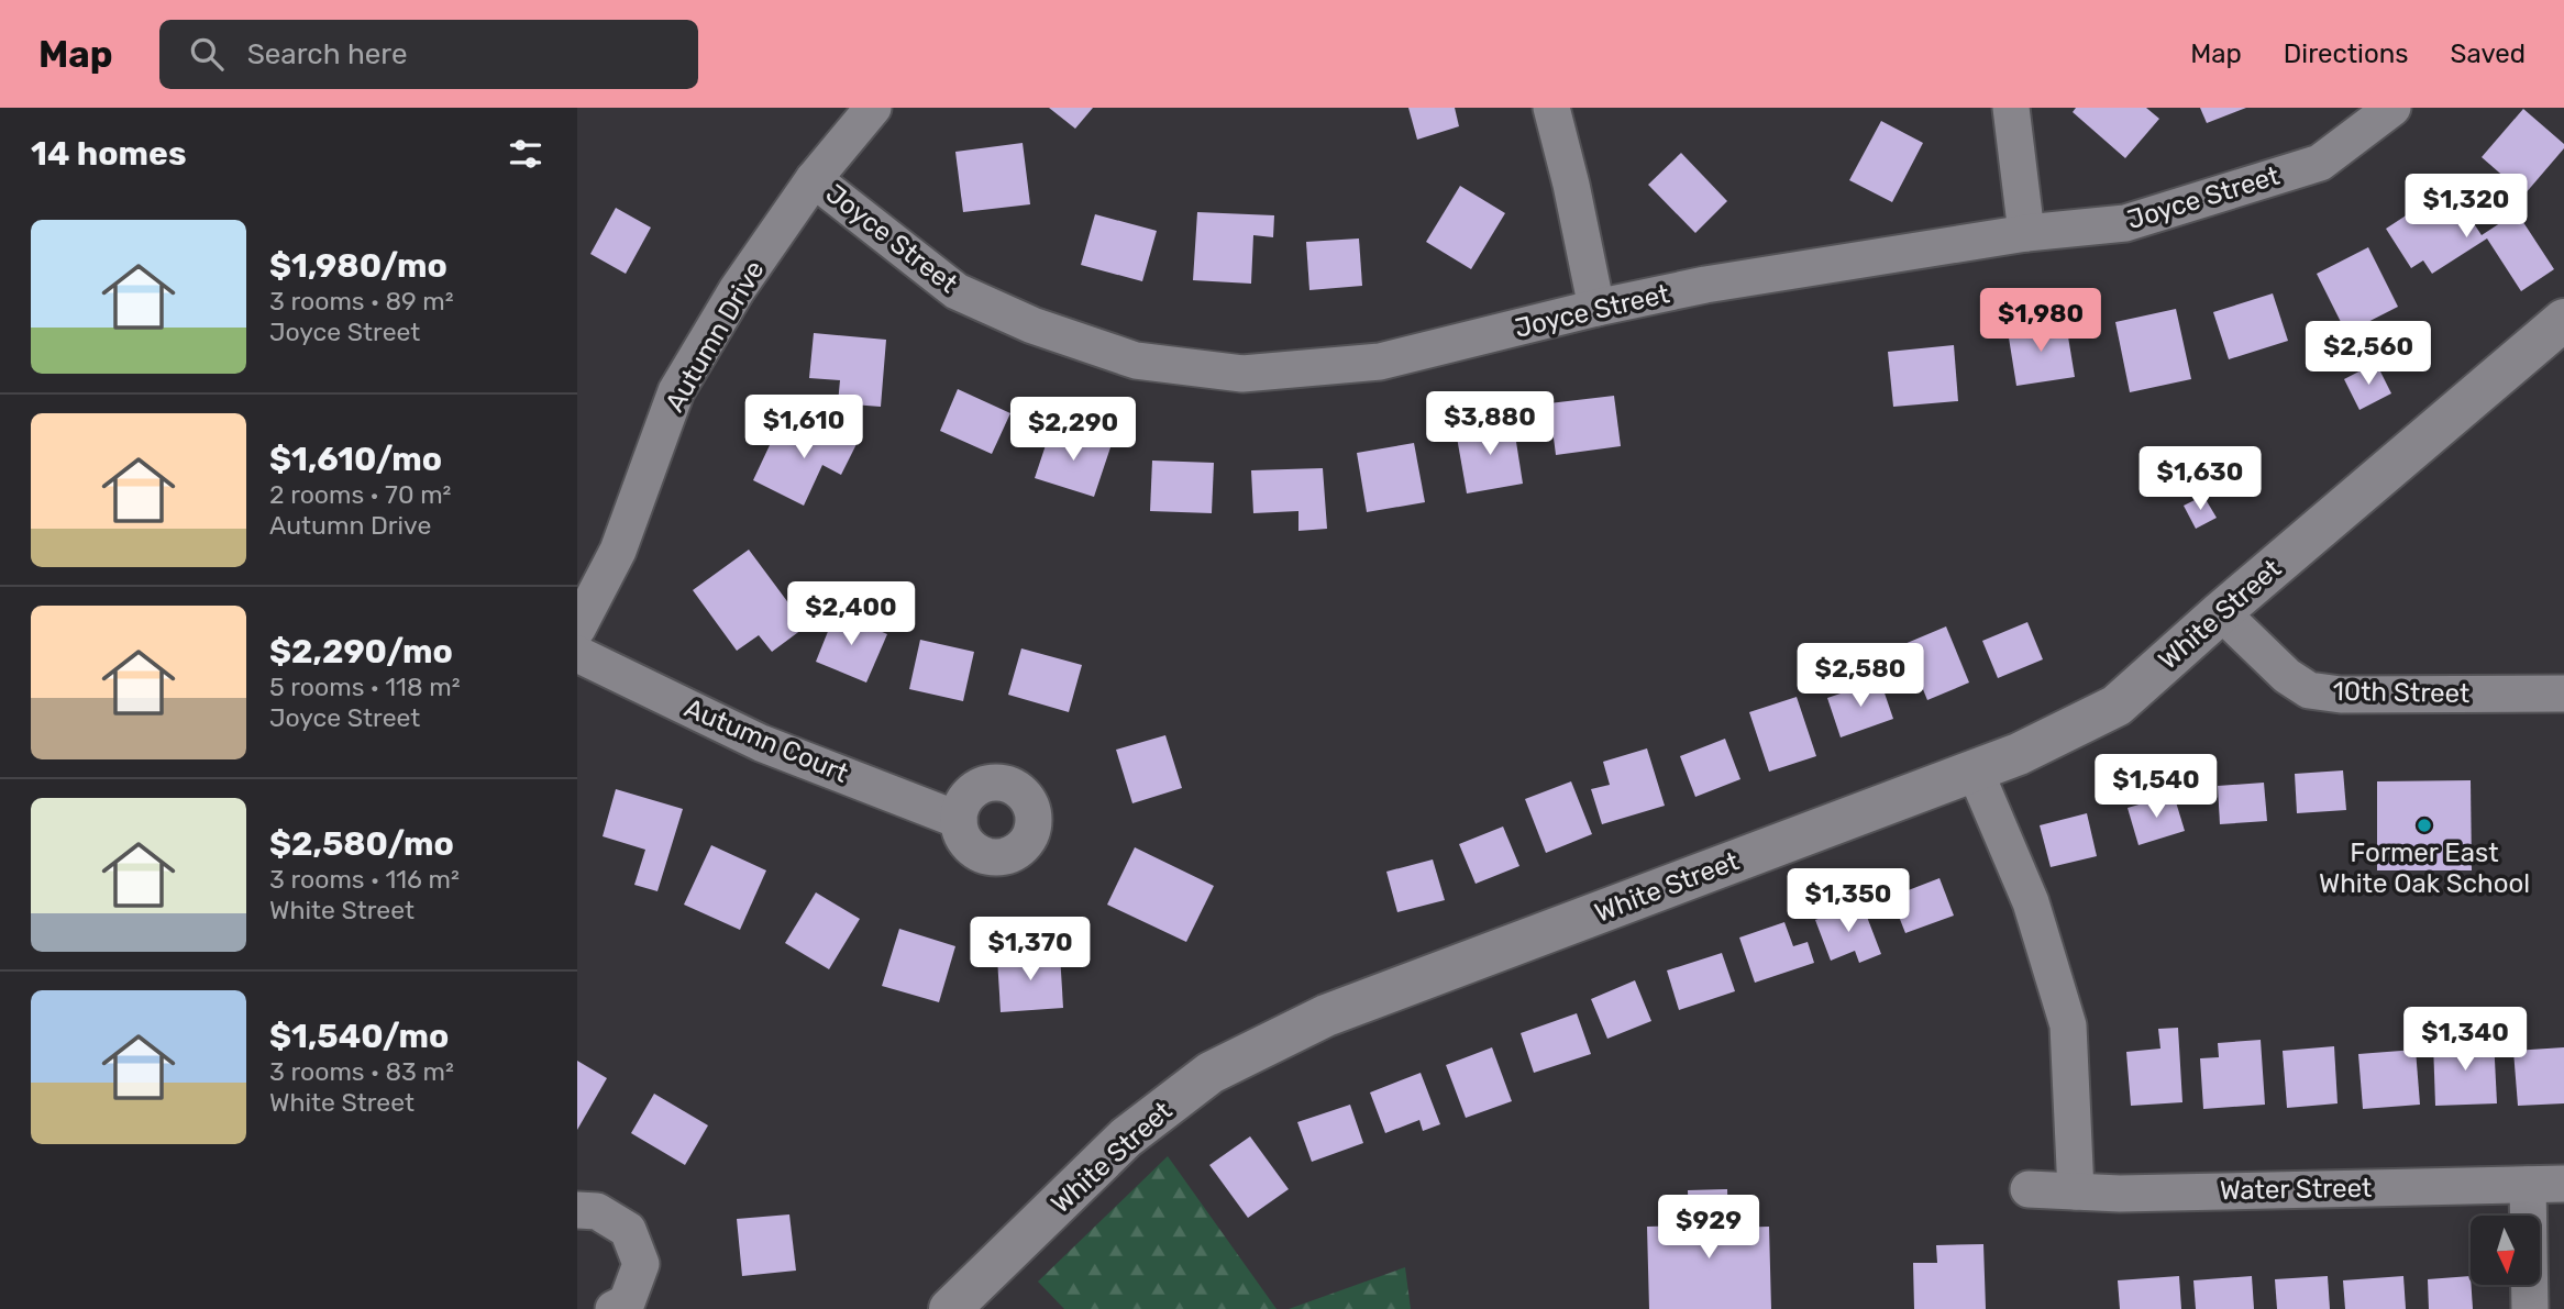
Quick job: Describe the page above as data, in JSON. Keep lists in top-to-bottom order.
{
  "streets": {
    "street": [
      "Joyce Street",
      "Autumn Drive",
      "White Street",
      "10th Street",
      "Autumn Court",
      "Water Street"
    ]
  },
  "crossings": [
    ["Joyce Street", "Autumn Drive"],
    ["White Street", "10th Street"]
  ],
  "places": ["Former East White Oak School"],
  "north": "bottom",
  "page": {
    "header": "Map",
    "search": "Search here",
    "nav": ["Map", "Directions", "Saved"],
    "heading": "14 homes",
    "price": [
      "$1,320",
      "$1,980",
      "$2,560",
      "$3,880",
      "$1,610",
      "$2,290",
      "$1,630",
      "$2,400",
      "$2,580",
      "$1,540",
      "$1,350",
      "$1,370",
      "$1,340",
      "$929"
    ],
    "list": [
      {
        "name": "$1,980/mo",
        "note": "3 rooms · 89 m² · Joyce Street"
      },
      {
        "name": "$1,610/mo",
        "note": "2 rooms · 70 m² · Autumn Drive"
      },
      {
        "name": "$2,290/mo",
        "note": "5 rooms · 118 m² · Joyce Street"
      },
      {
        "name": "$2,580/mo",
        "note": "3 rooms · 116 m² · White Street"
      },
      {
        "name": "$1,540/mo",
        "note": "3 rooms · 83 m² · White Street"
      }
    ]
  }
}
